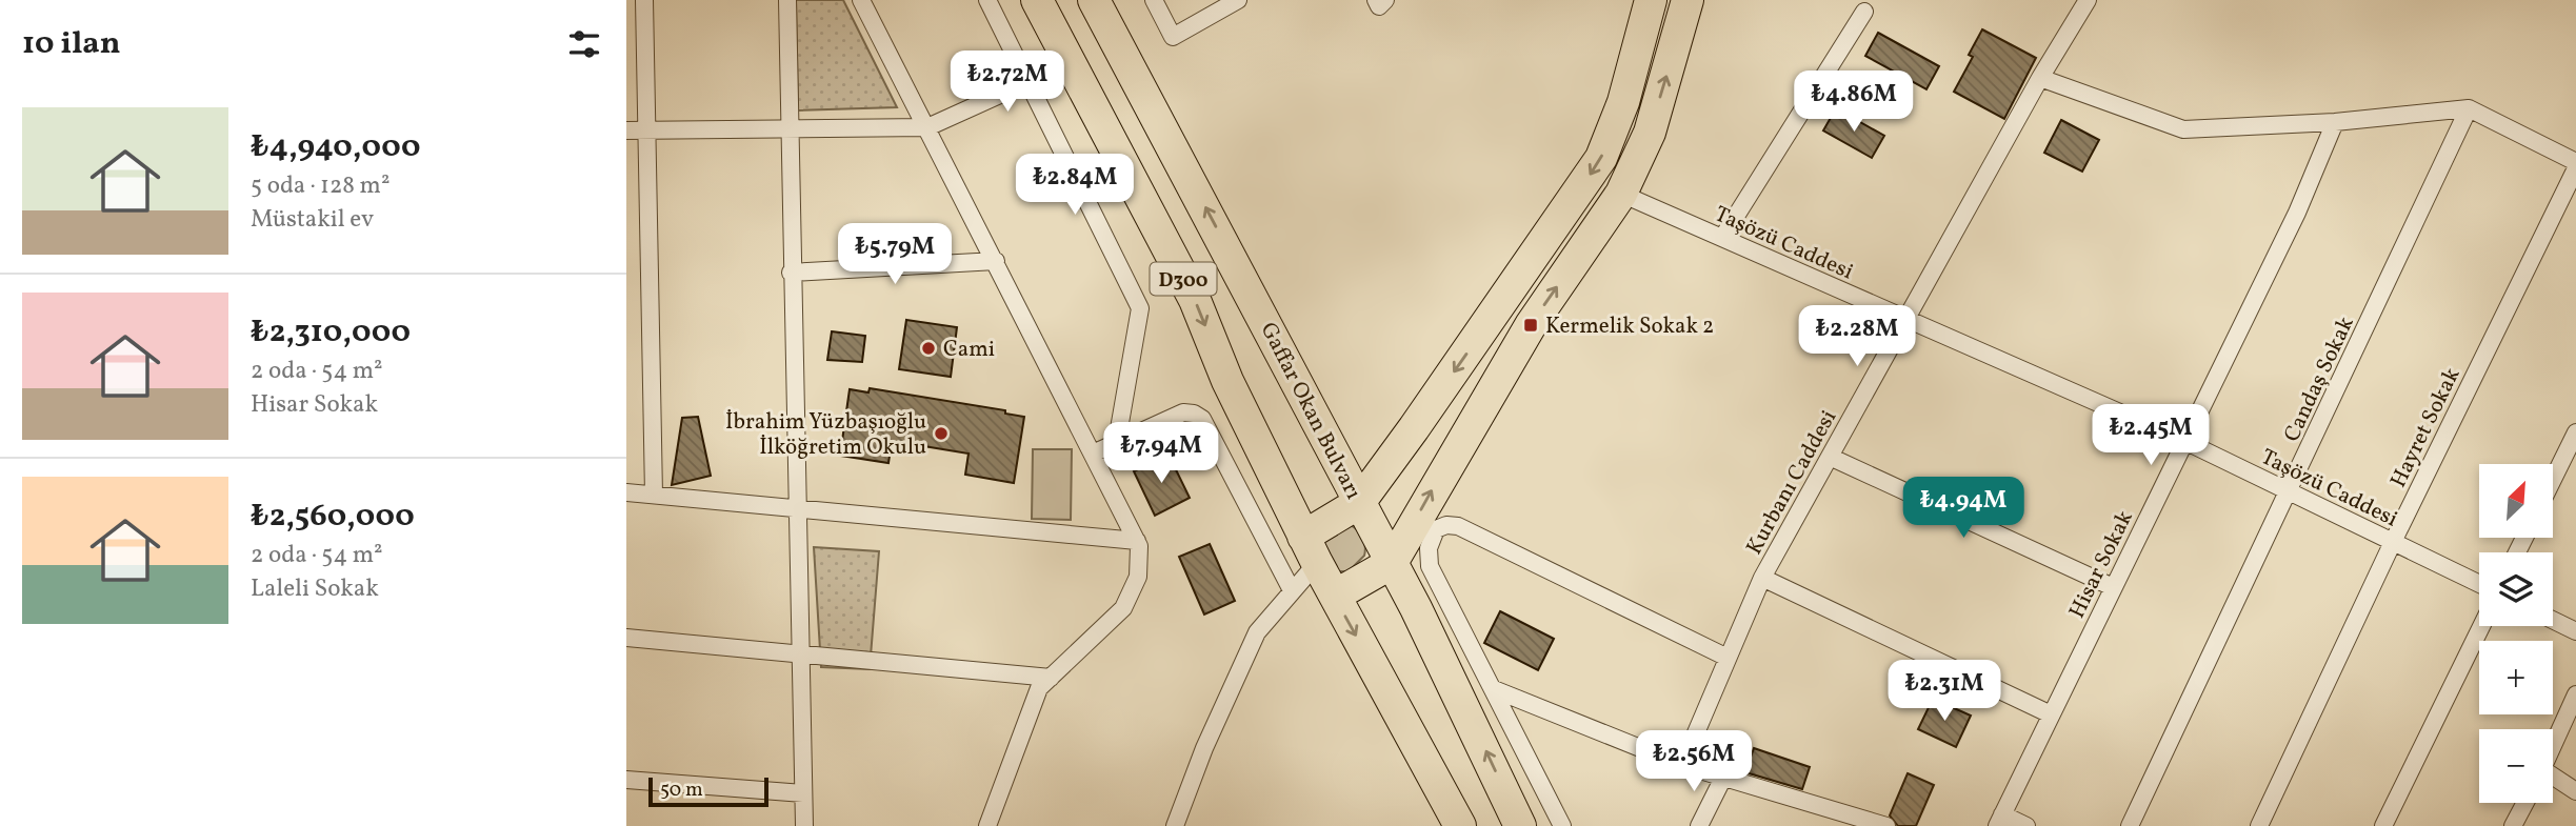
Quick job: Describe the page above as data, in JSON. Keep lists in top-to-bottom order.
{
  "streets": {
    "highway": ["D300", "Gaffar Okan Bulvarı"],
    "street": [
      "Taşözü Caddesi",
      "Candaş Sokak",
      "Hayret Sokak",
      "Kurbanı Caddesi",
      "Hisar Sokak"
    ]
  },
  "crossings": [
    ["Taşözü Caddesi", "Candaş Sokak"],
    ["Taşözü Caddesi", "Hayret Sokak"],
    ["Taşözü Caddesi", "Kurbanı Caddesi"],
    ["Taşözü Caddesi", "Hisar Sokak"]
  ],
  "places": {
    "transit": ["Kermelik Sokak 2"],
    "other": ["Cami", "İbrahim Yüzbaşıoğlu İlköğretim Okulu"]
  },
  "scale_bar": "50 m",
  "north": "top right",
  "page": {
    "heading": "10 ilan",
    "price": [
      "₺2.72M",
      "₺4.86M",
      "₺2.84M",
      "₺5.79M",
      "₺2.28M",
      "₺2.45M",
      "₺7.94M",
      "₺4.94M",
      "₺2.31M",
      "₺2.56M"
    ],
    "list": [
      {
        "name": "₺4,940,000",
        "note": "5 oda · 128 m² · Müstakil ev"
      },
      {
        "name": "₺2,310,000",
        "note": "2 oda · 54 m² · Hisar Sokak"
      },
      {
        "name": "₺2,560,000",
        "note": "2 oda · 54 m² · Laleli Sokak"
      }
    ],
    "map_buttons": ["+", "−"],
    "scale": "50 m"
  }
}
